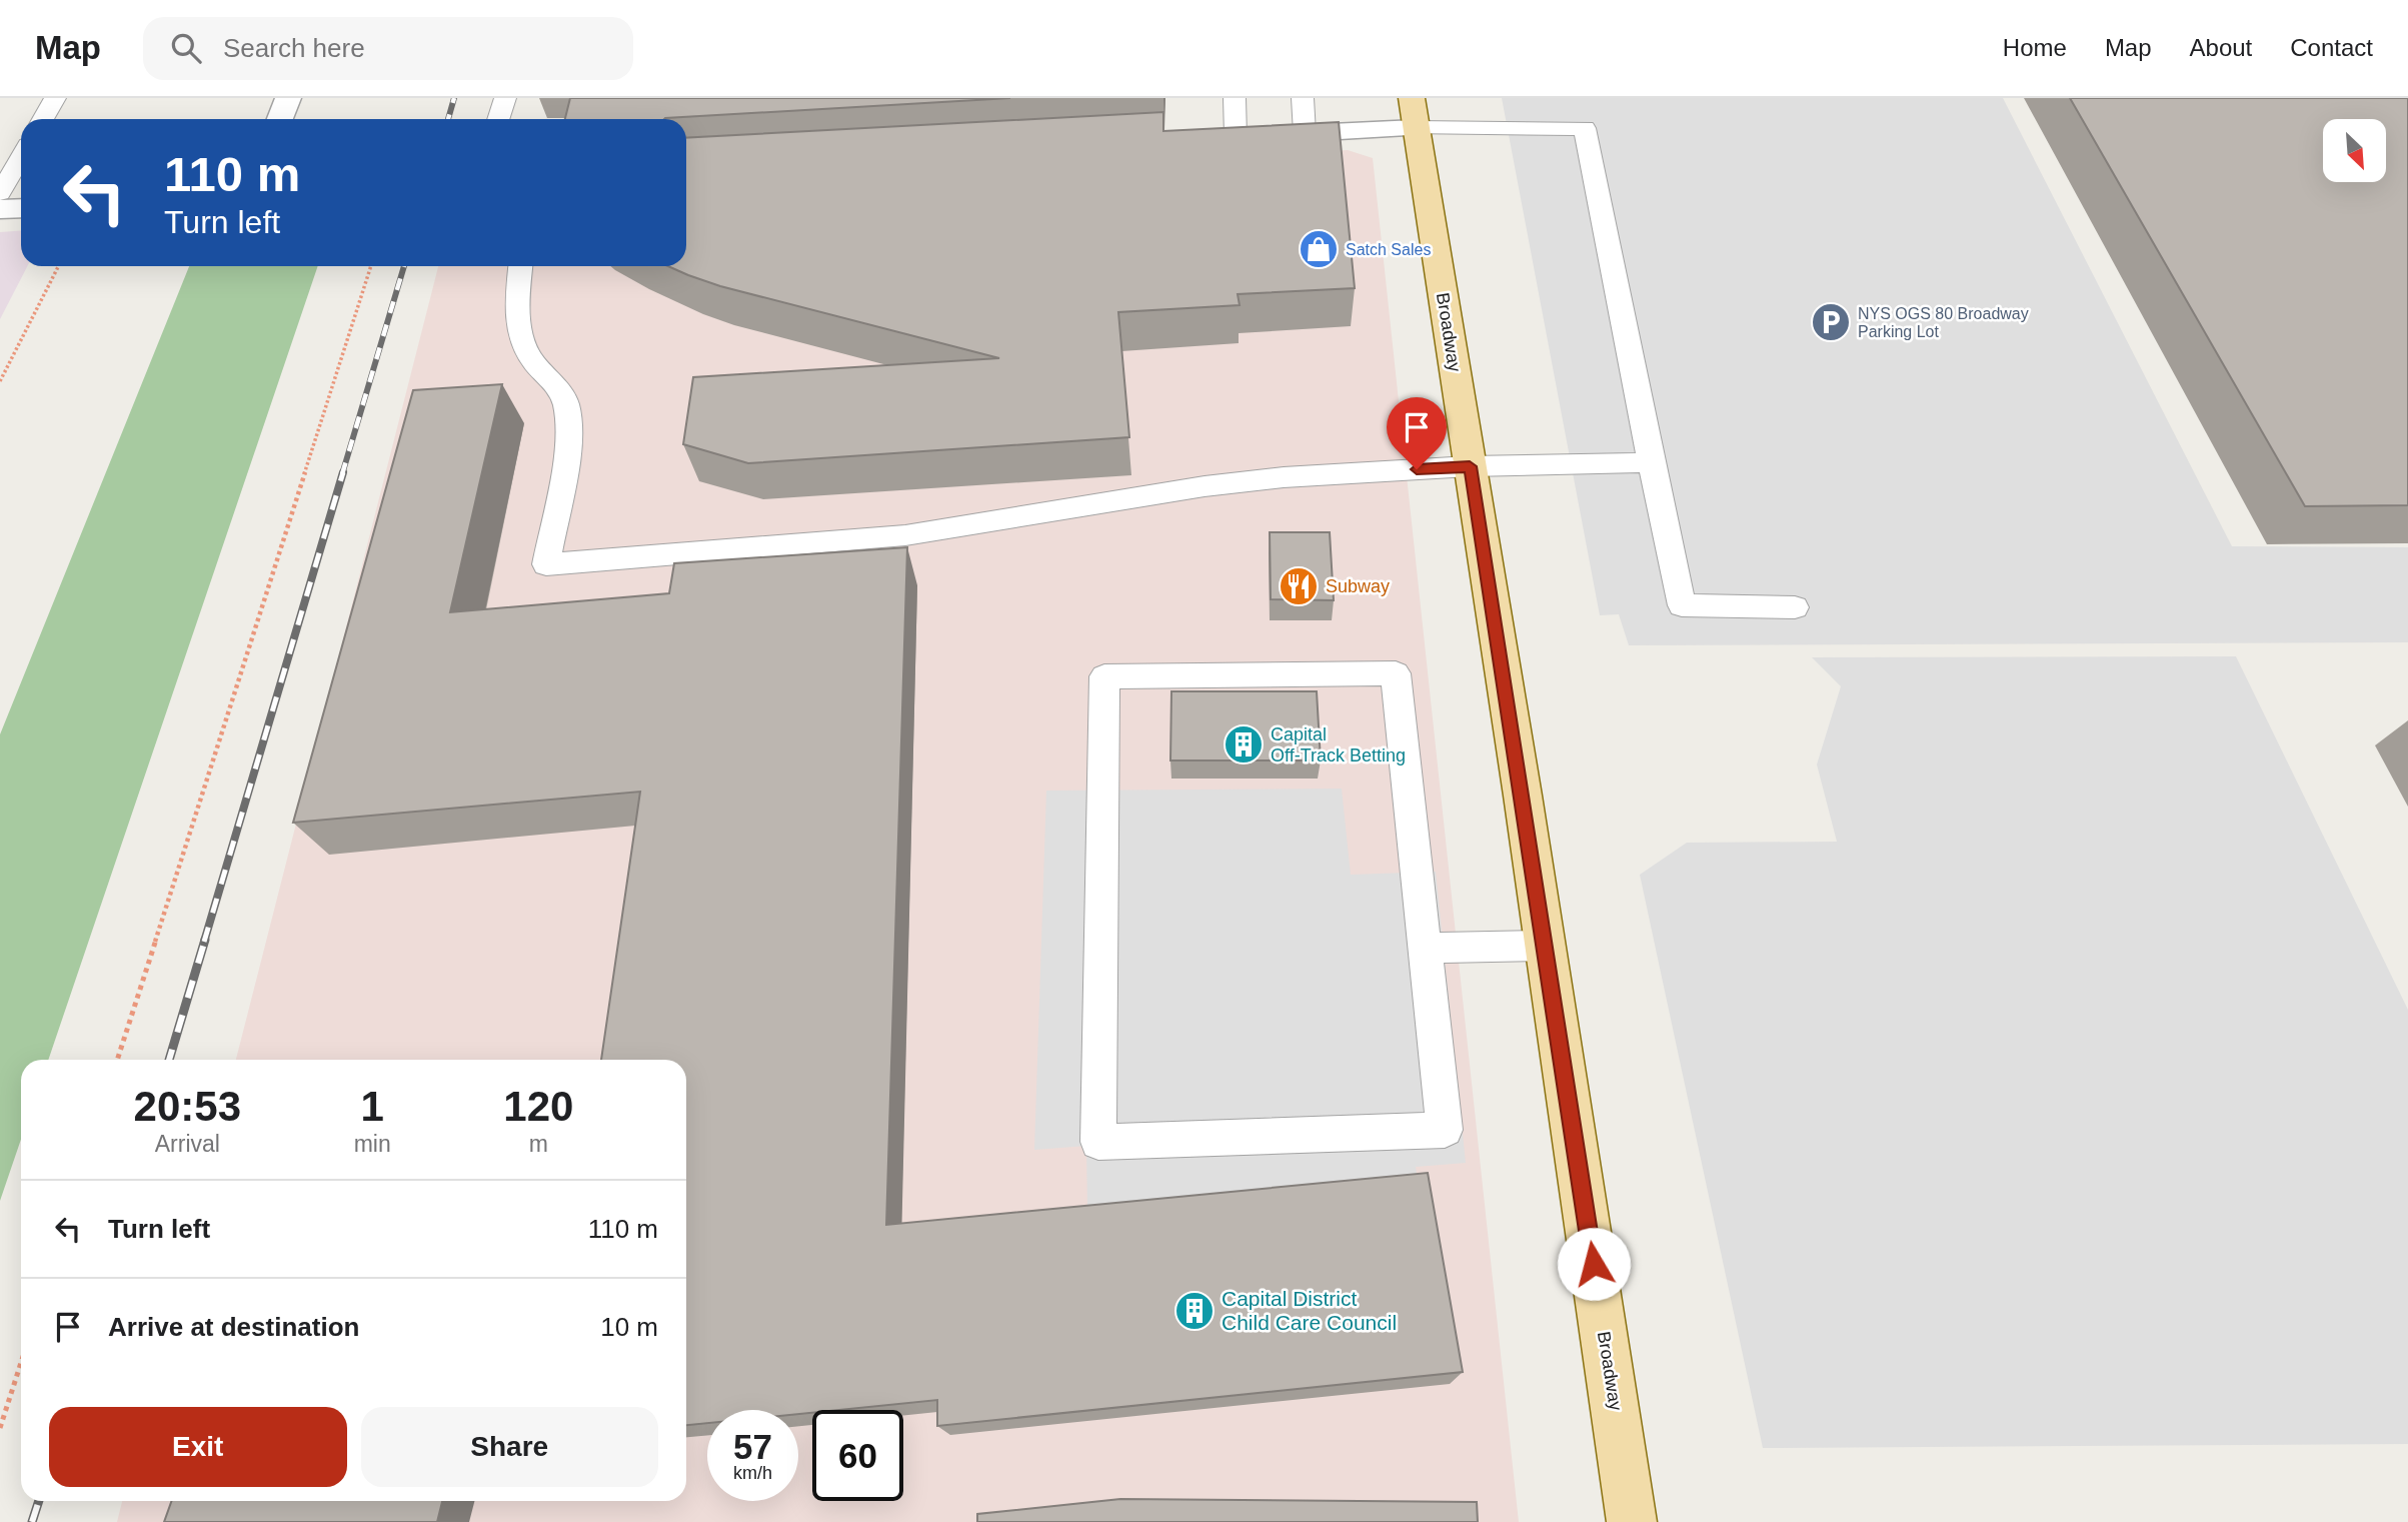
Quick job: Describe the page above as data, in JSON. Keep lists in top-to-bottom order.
{
  "streets": {
    "main road": ["Broadway"]
  },
  "places": {
    "shop": ["Satch Sales"],
    "parking": ["NYS OGS 80 Broadway Parking Lot"],
    "restaurant": ["Subway"],
    "building": ["Capital Off-Track Betting", "Capital District Child Care Council"]
  },
  "north": "bottom right",
  "page": {
    "header": "Map",
    "search": "Search here",
    "nav": [
      "Home",
      "Map",
      "About",
      "Contact"
    ],
    "turn": ["110 m", "Turn left"],
    "eta": [
      "20:53",
      "Arrival",
      "1",
      "min",
      "120",
      "m"
    ],
    "list": [
      {
        "name": "Turn left",
        "value": "110 m"
      },
      {
        "name": "Arrive at destination",
        "value": "10 m"
      }
    ],
    "buttons": ["Exit", "Share"],
    "speed": "57 km/h",
    "limit": "60"
  }
}
